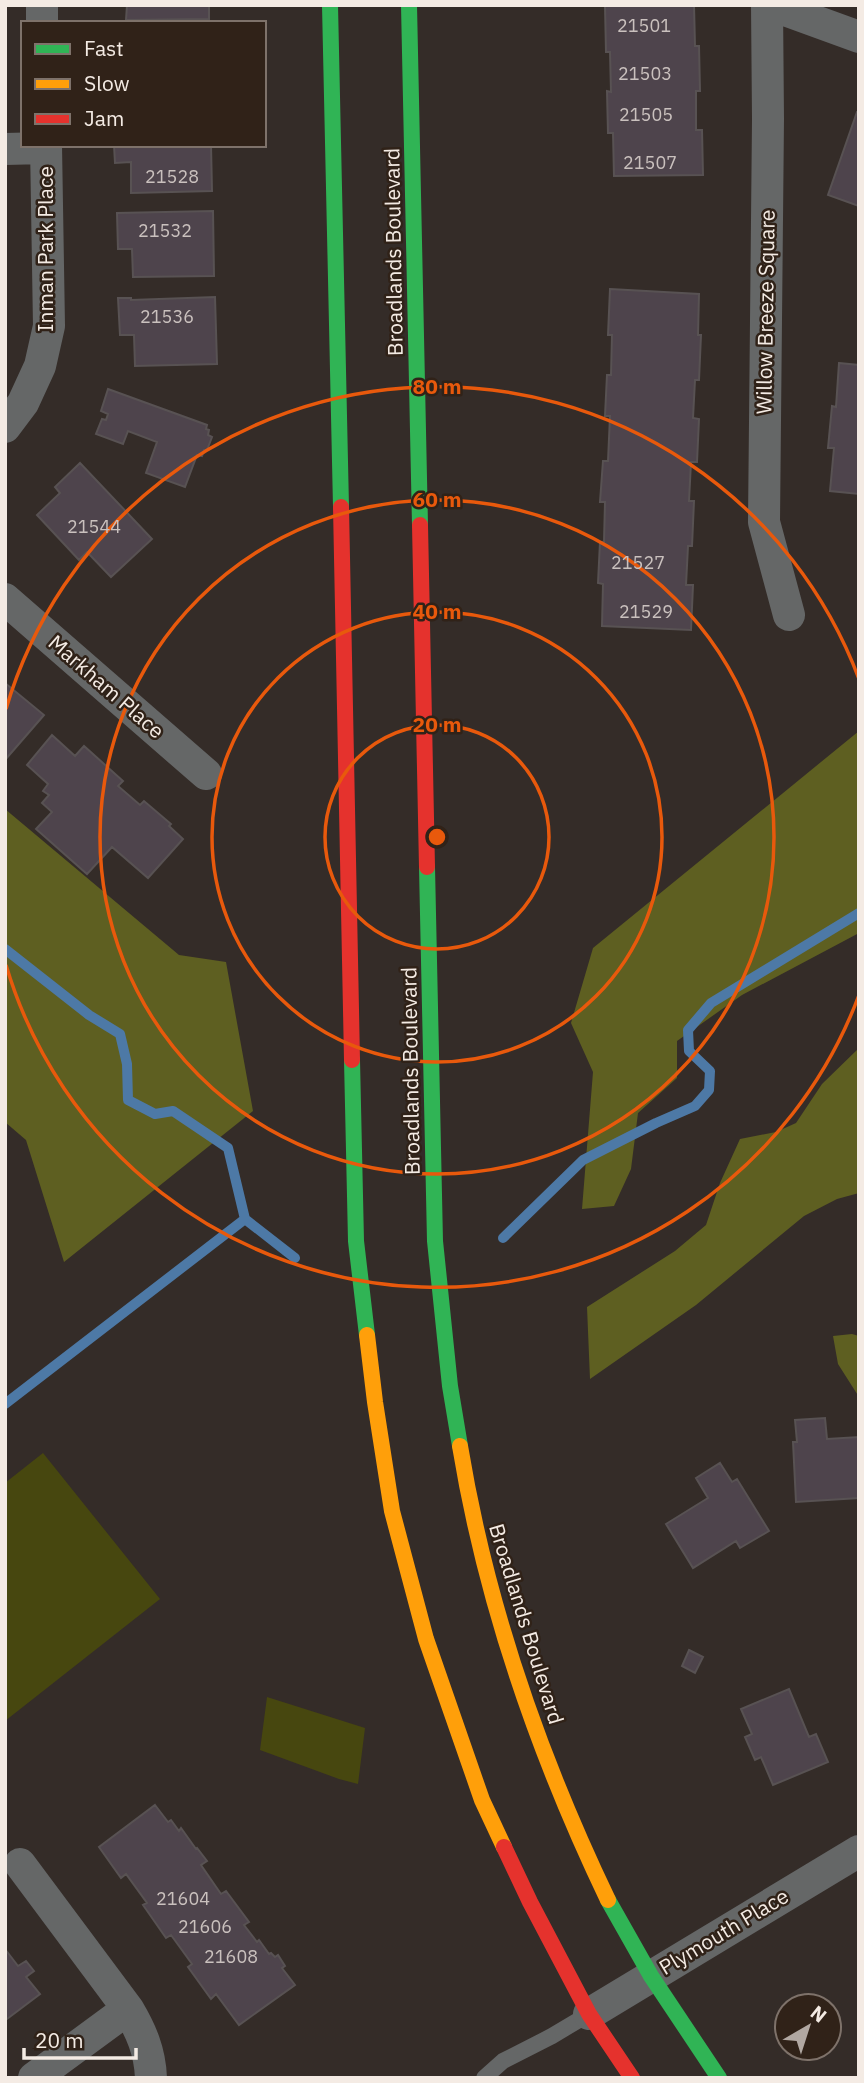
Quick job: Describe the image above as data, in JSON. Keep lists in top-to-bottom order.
{
  "streets": {
    "main road": ["Broadlands Boulevard"],
    "street": [
      "Inman Park Place",
      "Willow Breeze Square",
      "Markham Place",
      "Plymouth Place"
    ]
  },
  "crossings": [
    ["Broadlands Boulevard", "Plymouth Place"]
  ],
  "house_numbers": [
    "21501",
    "21503",
    "21505",
    "21507",
    "21528",
    "21532",
    "21536",
    "21544",
    "21527",
    "21529",
    "21604",
    "21606",
    "21608"
  ],
  "legend": ["Fast", "Slow", "Jam"],
  "scale_bar": "20 m",
  "north": "top right",
  "rings": [
    "80 m",
    "60 m",
    "40 m",
    "20 m"
  ]
}
